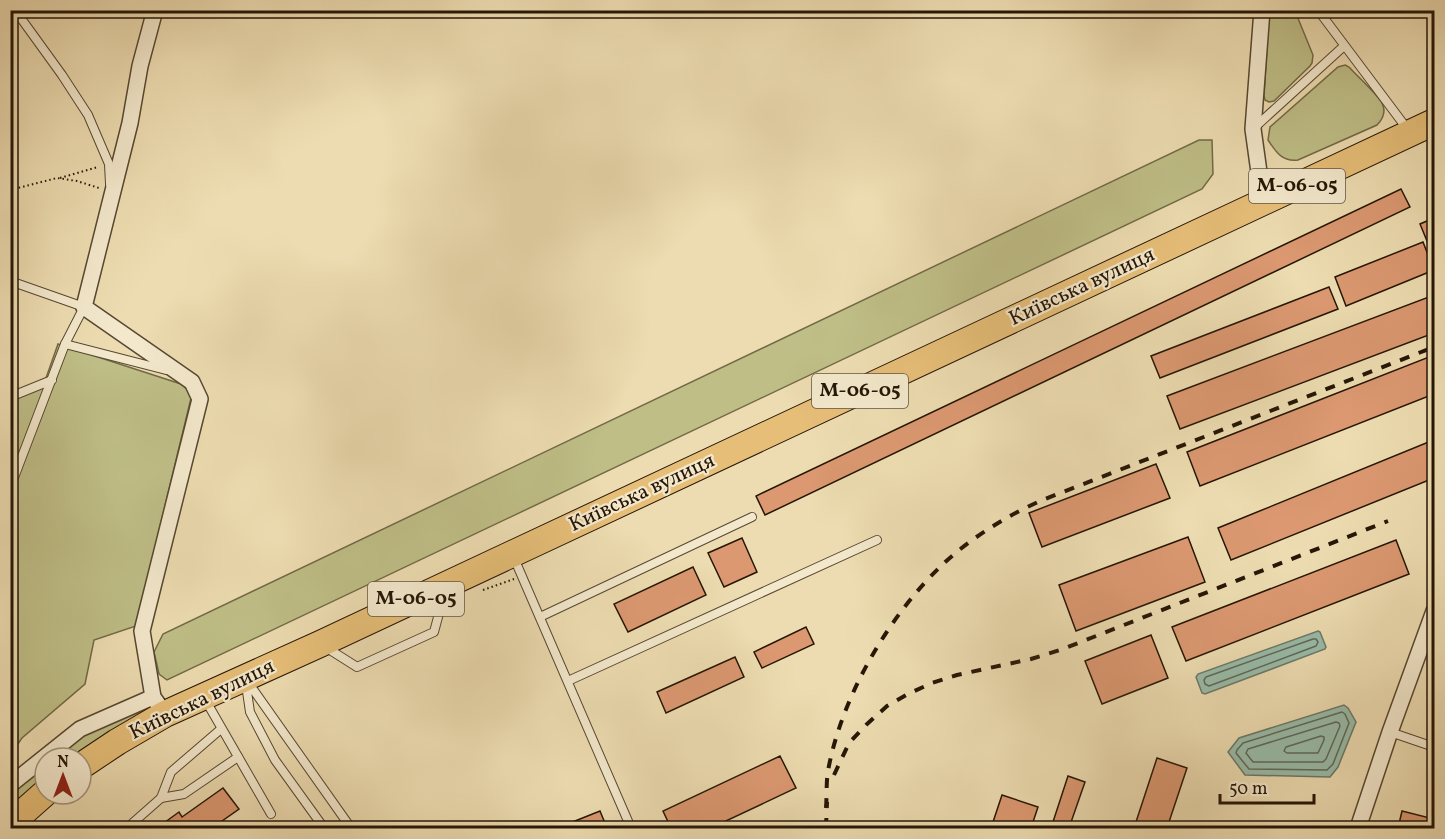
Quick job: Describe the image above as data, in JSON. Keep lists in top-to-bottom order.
{
  "streets": {
    "highway": ["М-06-05", "Київська вулиця"]
  },
  "crossings": [
    ["М-06-05", "Київська вулиця"]
  ],
  "scale_bar": "50 m",
  "north": "top"
}
